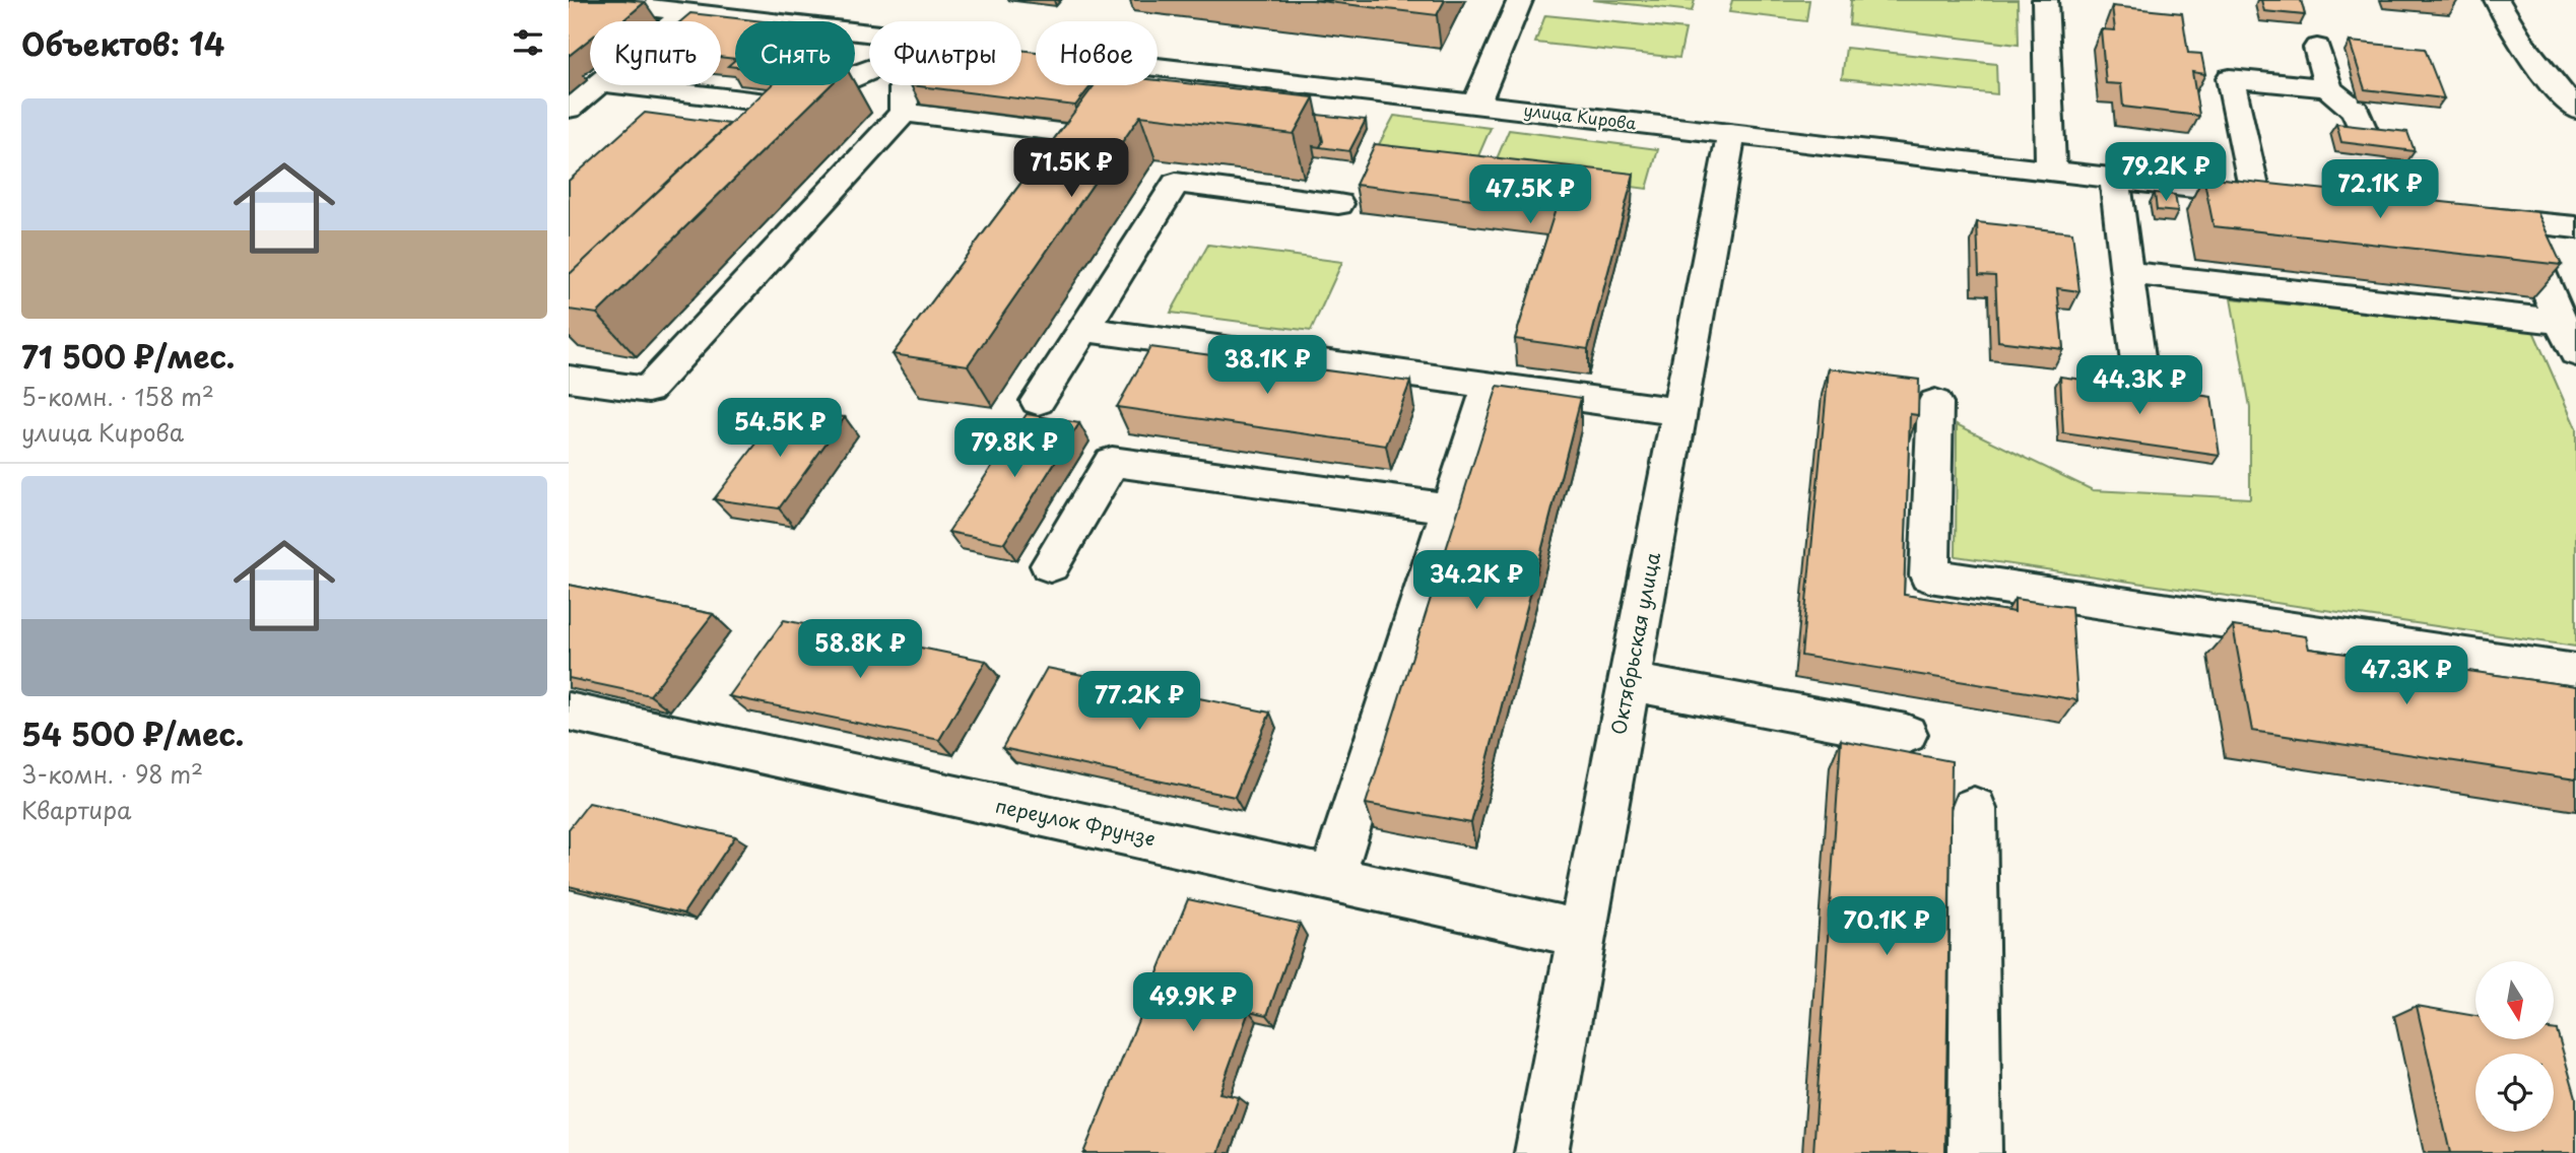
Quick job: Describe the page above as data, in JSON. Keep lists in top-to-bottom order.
{
  "streets": {
    "street": ["улица Кирова", "Октябрьская улица", "переулок Фрунзе"]
  },
  "crossings": [
    ["улица Кирова", "Октябрьская улица"],
    ["Октябрьская улица", "переулок Фрунзе"]
  ],
  "north": "bottom",
  "page": {
    "heading": "Объектов: 14",
    "chip": [
      "Купить",
      "Снять",
      "Фильтры",
      "Новое"
    ],
    "list": [
      {
        "name": "71 500 ₽/мес.",
        "note": "5-комн. · 158 m² · улица Кирова"
      },
      {
        "name": "54 500 ₽/мес.",
        "note": "3-комн. · 98 m² · Квартира"
      }
    ],
    "price": [
      "71.5K ₽",
      "79.2K ₽",
      "72.1K ₽",
      "47.5K ₽",
      "38.1K ₽",
      "44.3K ₽",
      "54.5K ₽",
      "79.8K ₽",
      "34.2K ₽",
      "58.8K ₽",
      "47.3K ₽",
      "77.2K ₽",
      "70.1K ₽",
      "49.9K ₽"
    ]
  }
}
